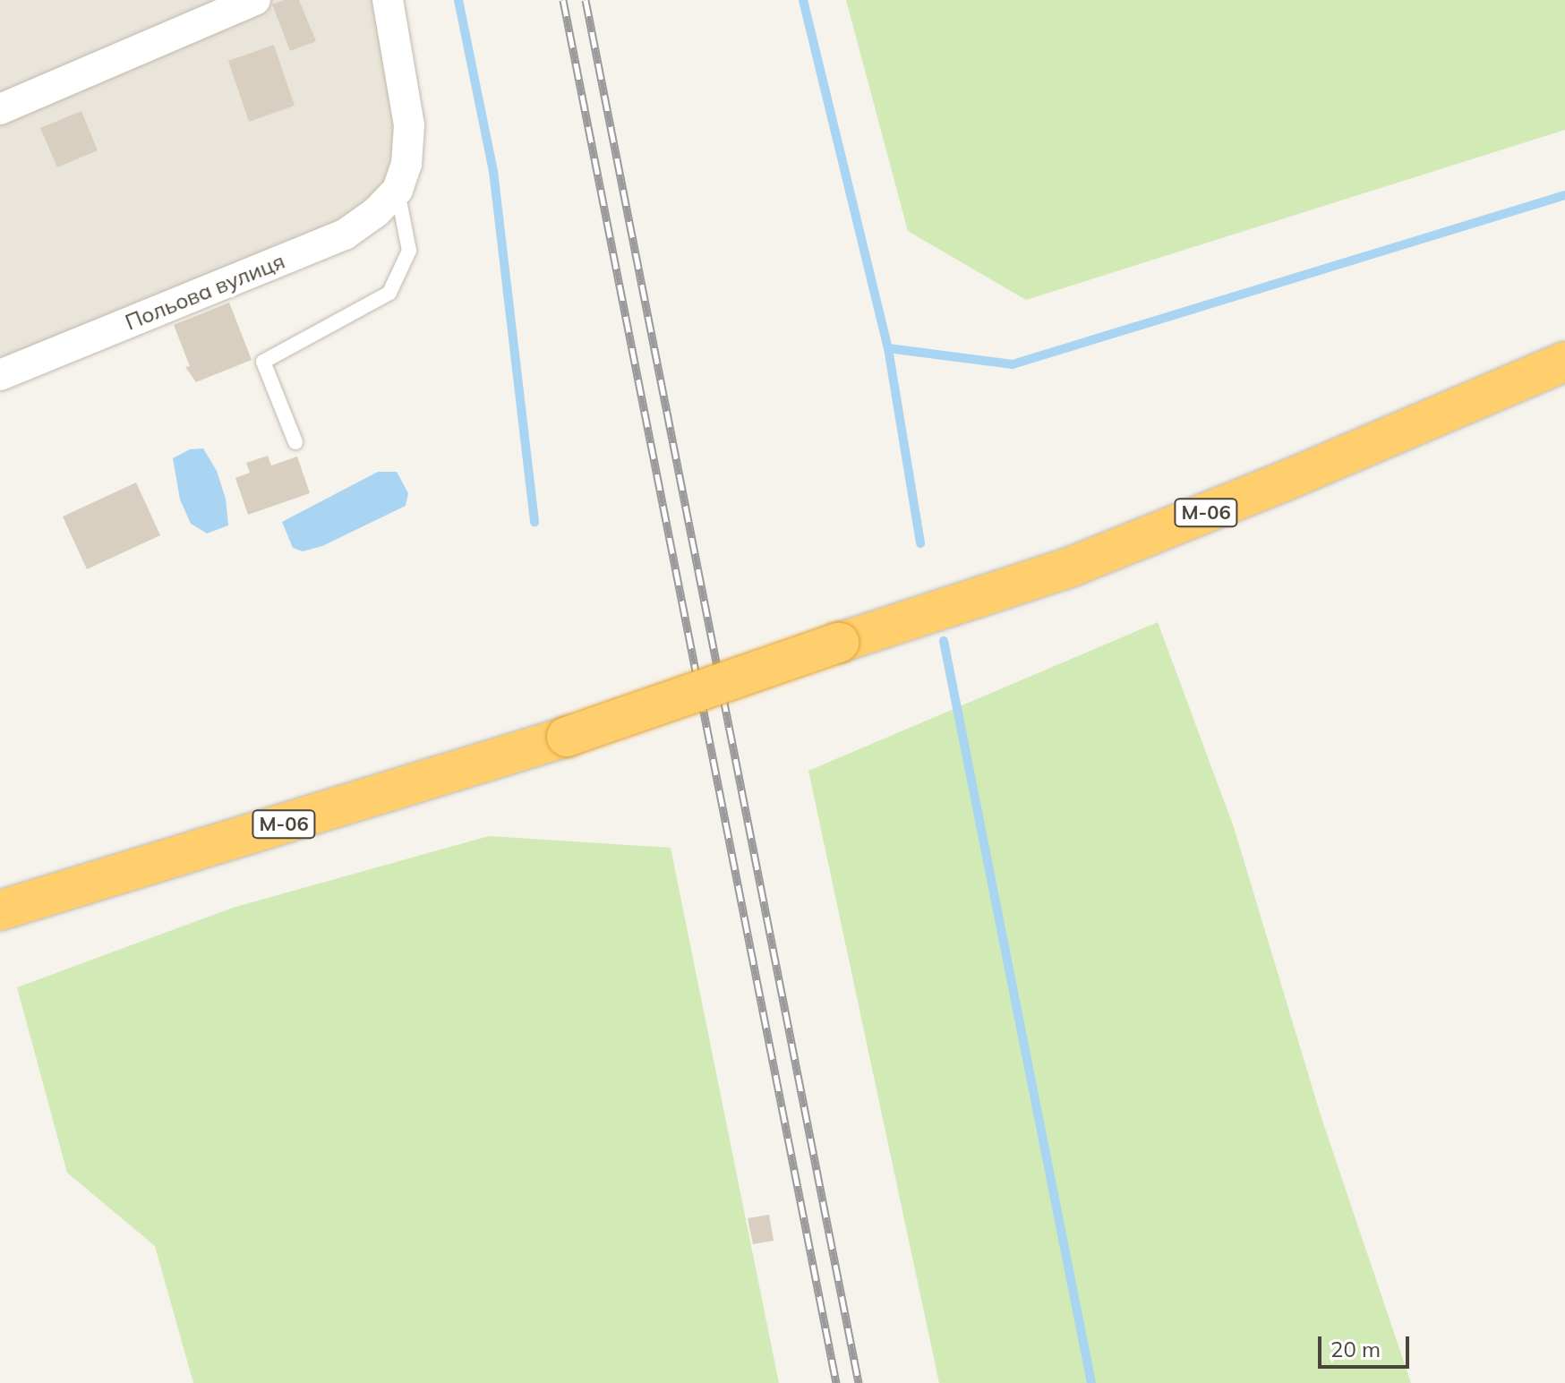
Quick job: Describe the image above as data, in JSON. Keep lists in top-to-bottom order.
{
  "streets": {
    "highway": ["М-06"],
    "street": ["Польова вулиця"]
  },
  "scale_bar": "20 m"
}
